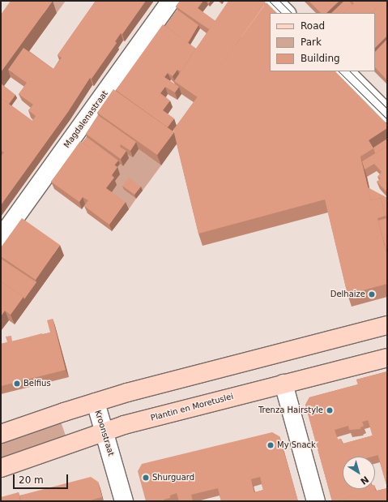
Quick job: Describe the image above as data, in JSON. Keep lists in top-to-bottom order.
{
  "streets": {
    "main road": ["Plantin en Moretuslei"],
    "street": ["Magdalenastraat", "Kroonstraat"]
  },
  "crossings": [
    ["Plantin en Moretuslei", "Kroonstraat"]
  ],
  "places": [
    "Delhaize",
    "Belfius",
    "Trenza Hairstyle",
    "My Snack",
    "Shurguard"
  ],
  "legend": ["Road", "Park", "Building"],
  "scale_bar": "20 m",
  "north": "bottom right"
}
